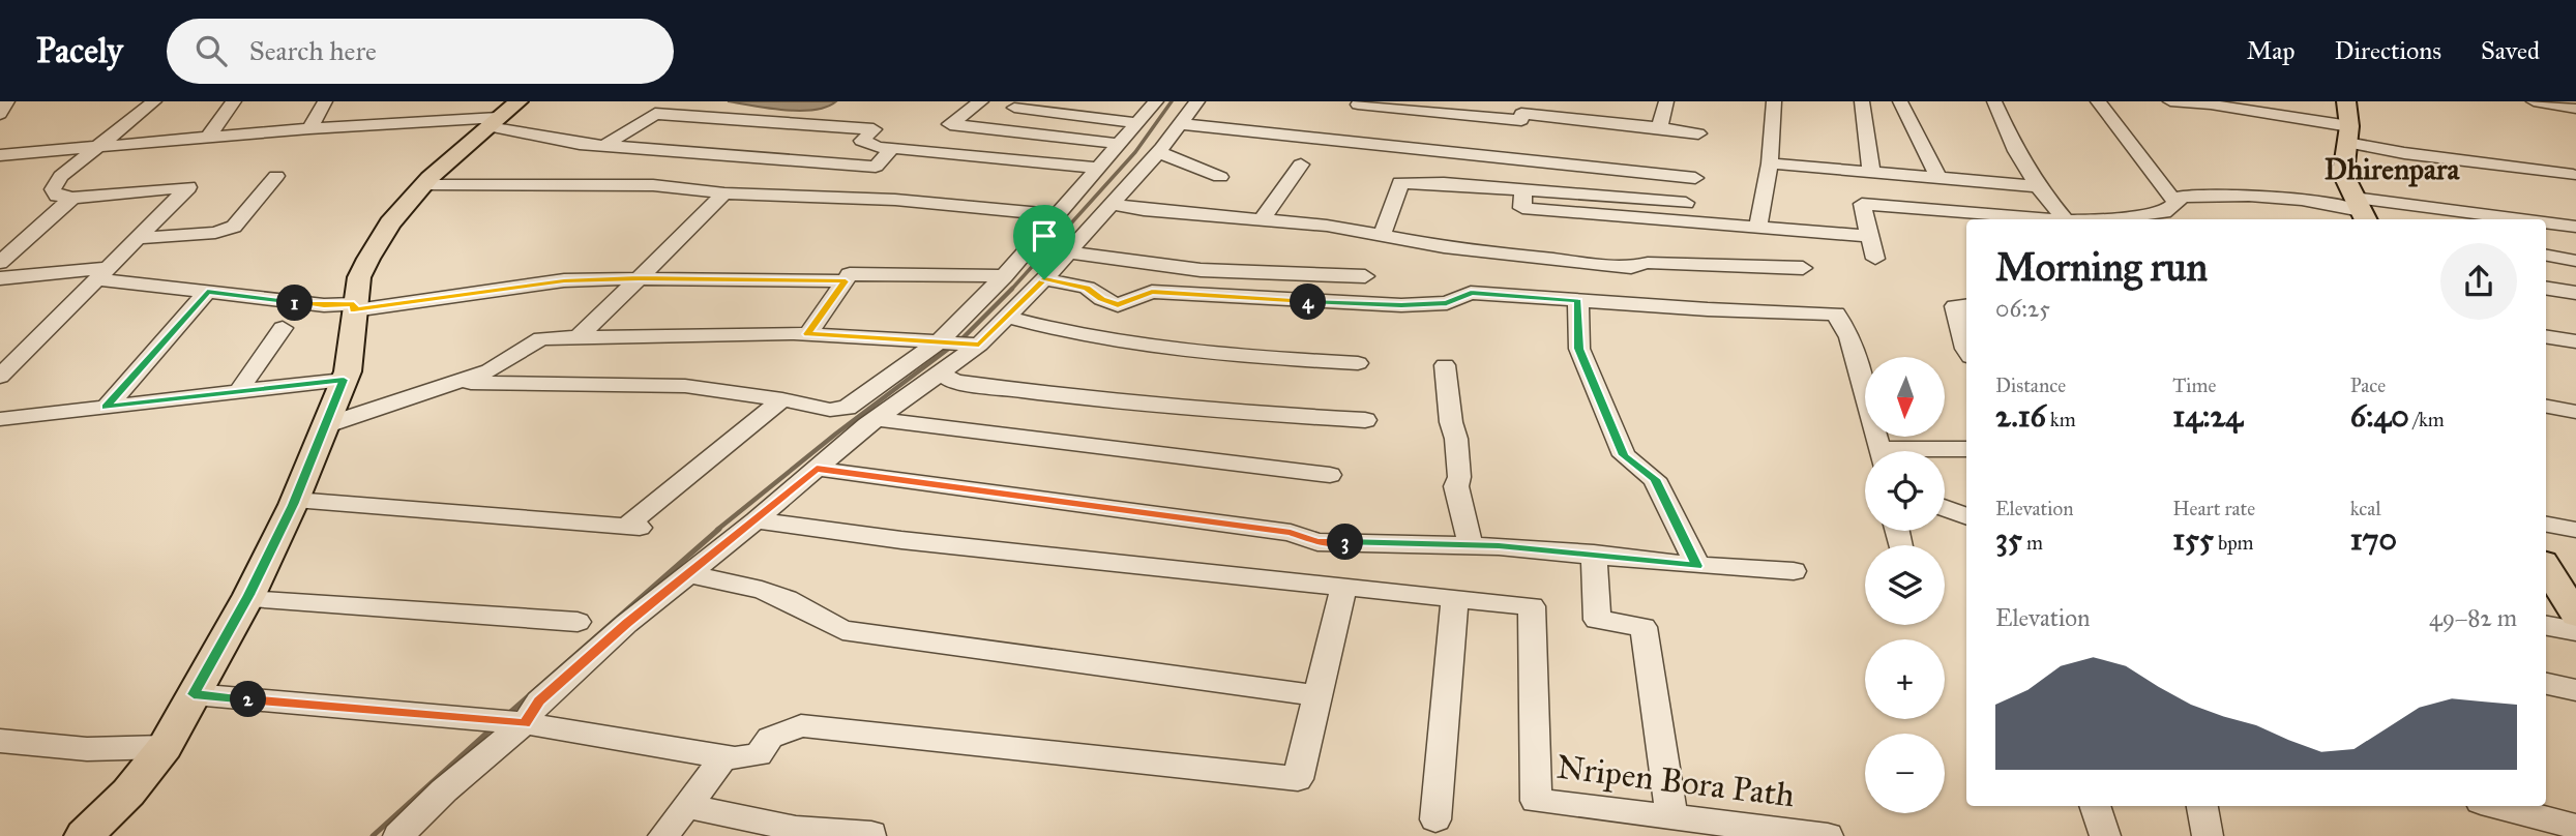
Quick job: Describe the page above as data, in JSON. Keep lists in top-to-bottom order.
{
  "streets": {
    "street": ["Nripen Bora Path"]
  },
  "districts": ["Dhirenpara"],
  "north": "bottom",
  "page": {
    "header": "Pacely",
    "search": "Search here",
    "nav": ["Map", "Directions", "Saved"],
    "heading": ["Morning run", "06:25"],
    "pins": [
      "4",
      "1",
      "3",
      "2"
    ],
    "stats": [
      ["Distance", "2.16 km"],
      ["Time", "14:24"],
      ["Pace", "6:40 /km"],
      ["Elevation", "35 m"],
      ["Heart rate", "155 bpm"],
      ["kcal", "170"]
    ],
    "map_buttons": ["+", "−"],
    "chart": ["Elevation", "49–82 m"]
  }
}
